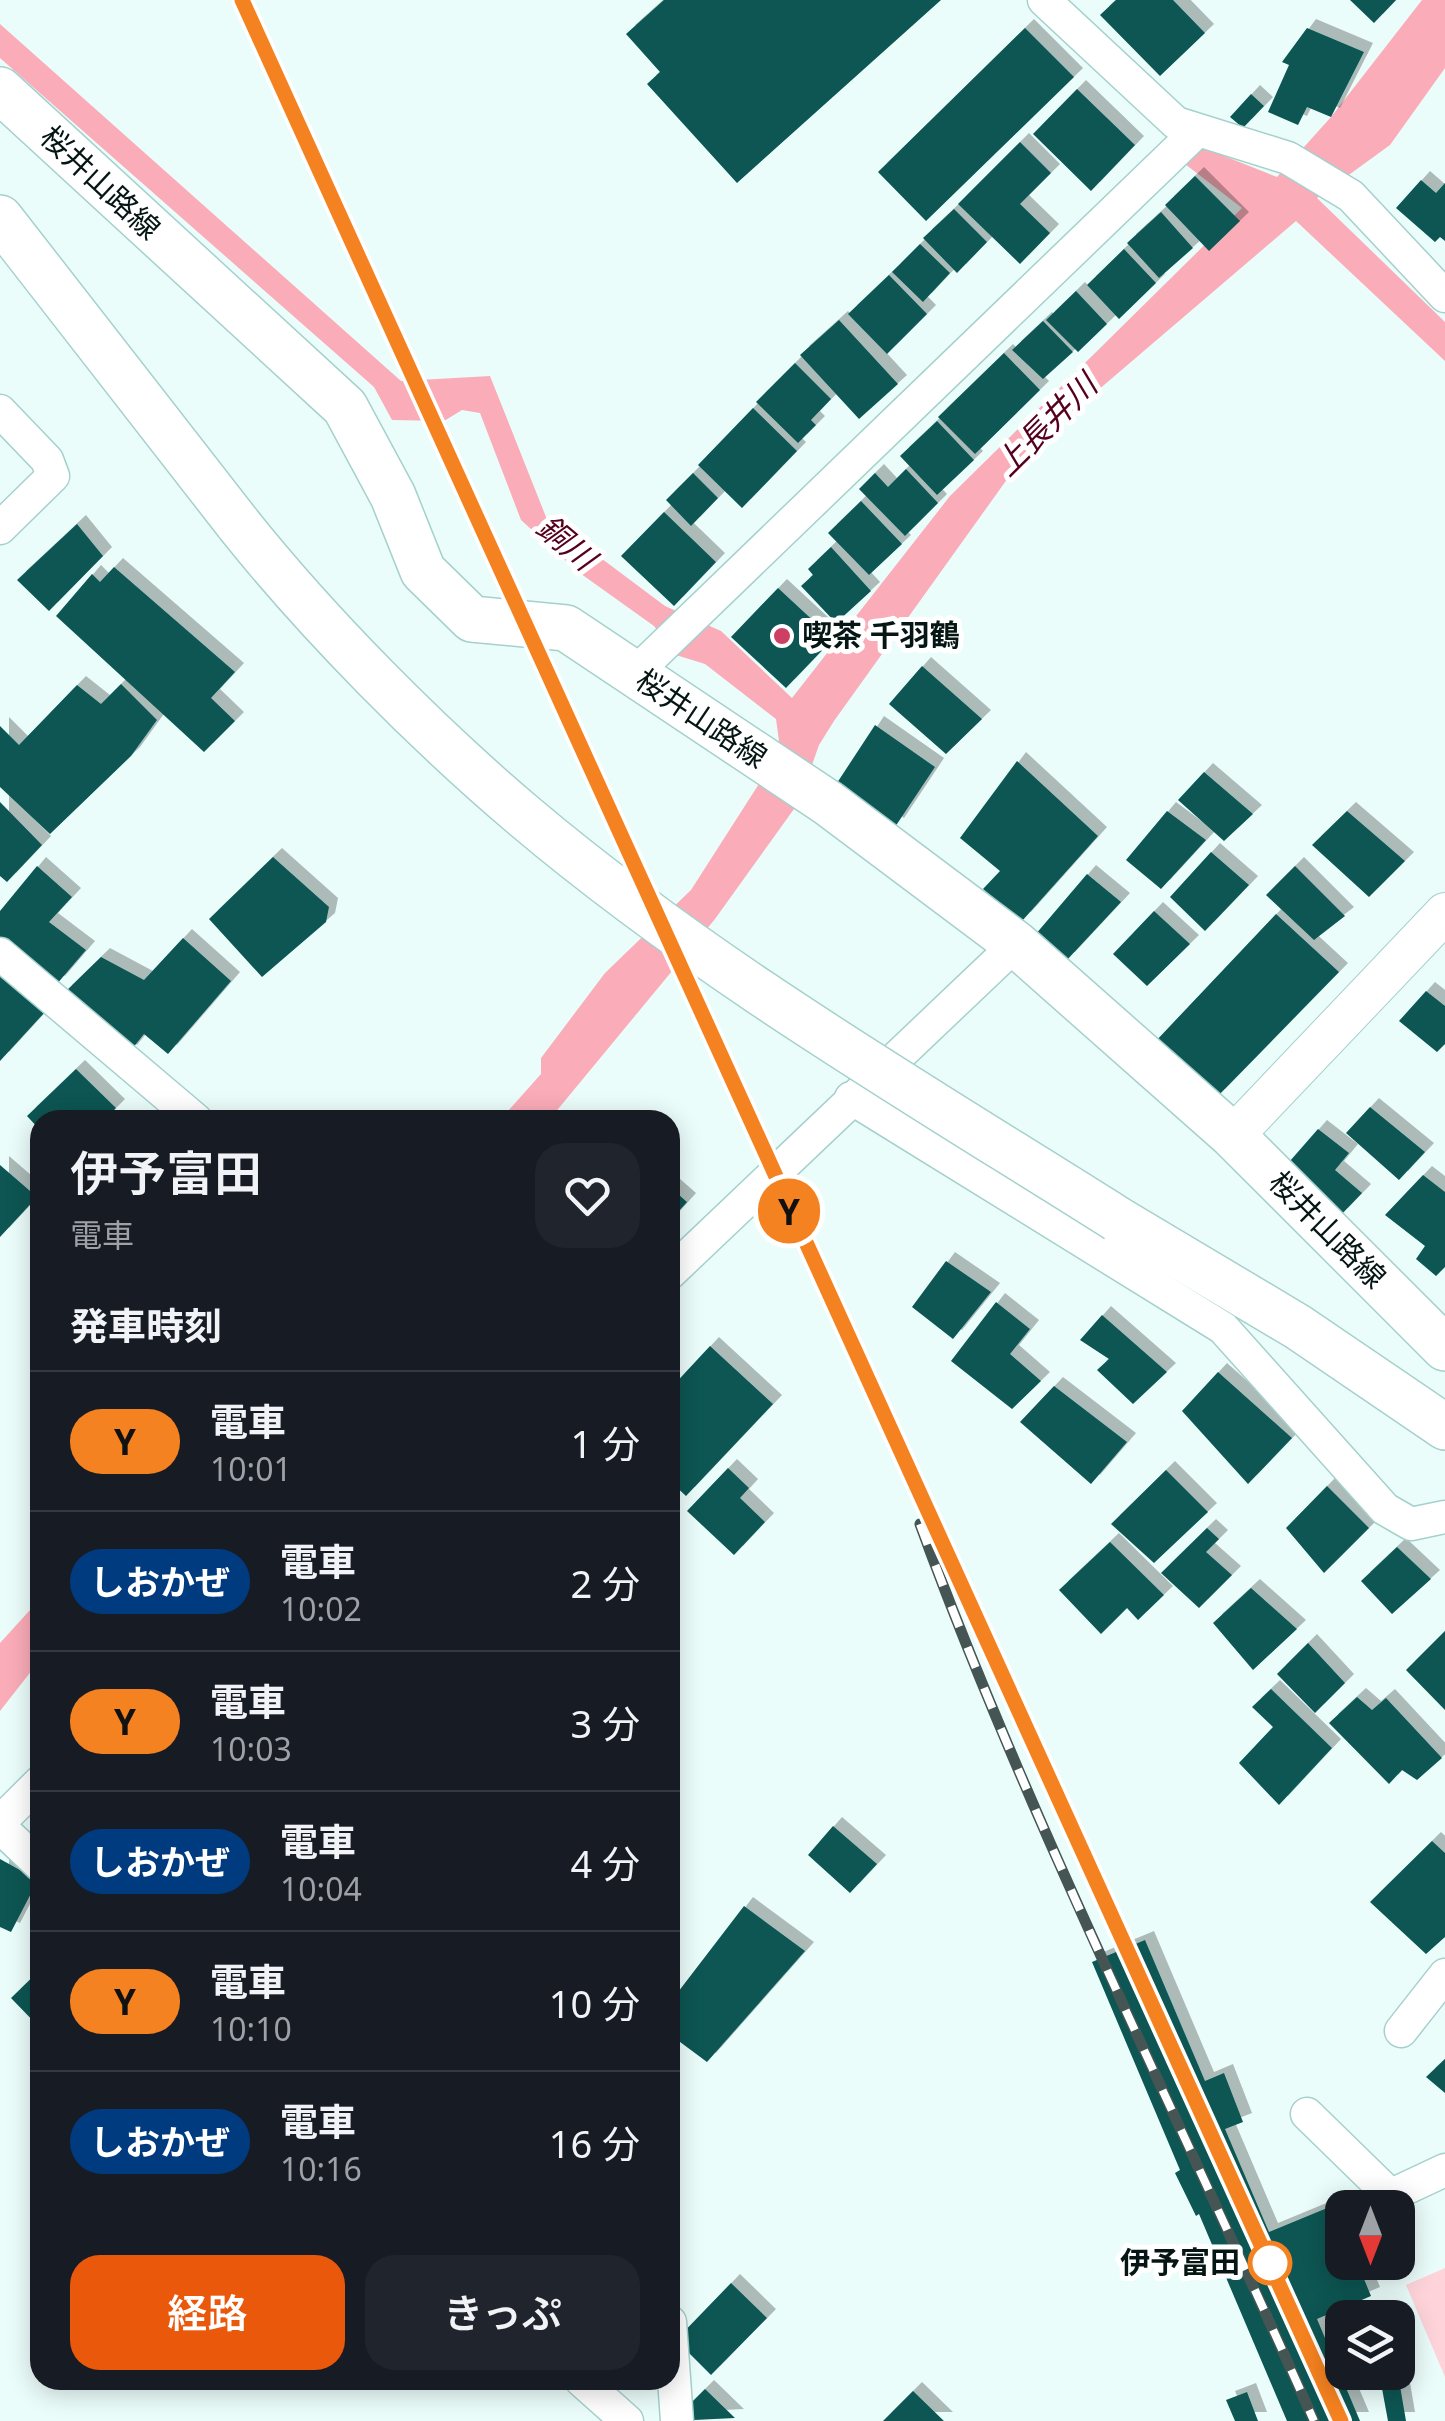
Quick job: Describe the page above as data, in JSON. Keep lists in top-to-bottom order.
{
  "streets": {
    "main road": ["桜井山路線"]
  },
  "water": ["上長井川", "銅川"],
  "places": ["喫茶 千羽鶴", "伊予富田"],
  "north": "bottom",
  "page": {
    "on_map": "Y",
    "heading": [
      ["伊予富田", "電車"],
      "発車時刻"
    ],
    "list": [
      {
        "mark": "Y",
        "name": "電車",
        "note": "10:01",
        "value": "1 分"
      },
      {
        "mark": "しおかぜ",
        "name": "電車",
        "note": "10:02",
        "value": "2 分"
      },
      {
        "mark": "Y",
        "name": "電車",
        "note": "10:03",
        "value": "3 分"
      },
      {
        "mark": "しおかぜ",
        "name": "電車",
        "note": "10:04",
        "value": "4 分"
      },
      {
        "mark": "Y",
        "name": "電車",
        "note": "10:10",
        "value": "10 分"
      },
      {
        "mark": "しおかぜ",
        "name": "電車",
        "note": "10:16",
        "value": "16 分"
      }
    ],
    "buttons": ["経路", "きっぷ"]
  }
}
